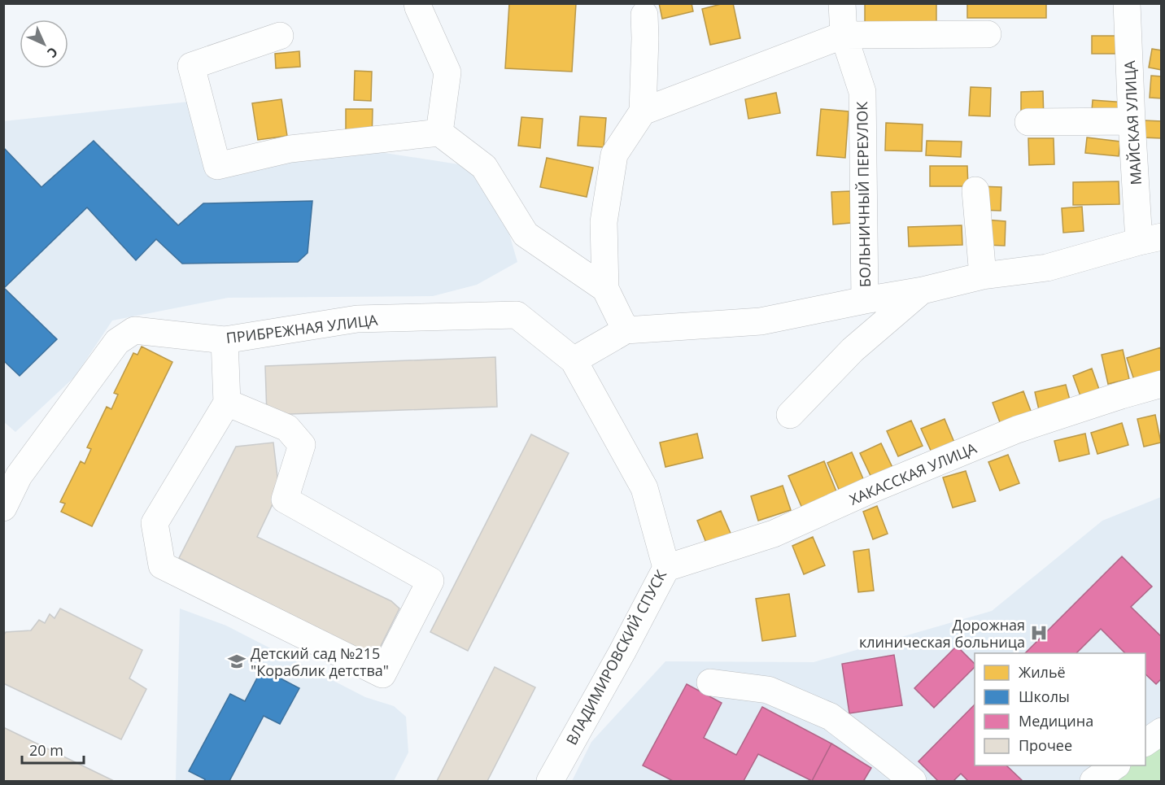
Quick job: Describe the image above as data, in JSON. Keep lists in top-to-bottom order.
{
  "streets": {
    "street": [
      "МАЙСКАЯ УЛИЦА",
      "БОЛЬНИЧНЫЙ ПЕРЕУЛОК",
      "ПРИБРЕЖНАЯ УЛИЦА",
      "ХАКАССКАЯ УЛИЦА",
      "ВЛАДИМИРОВСКИЙ СПУСК"
    ]
  },
  "crossings": [
    ["ПРИБРЕЖНАЯ УЛИЦА", "ВЛАДИМИРОВСКИЙ СПУСК"],
    ["ХАКАССКАЯ УЛИЦА", "ВЛАДИМИРОВСКИЙ СПУСК"]
  ],
  "places": {
    "hospital": ["Дорожная клиническая больница"],
    "school or university": ["Детский сад №215 \"Кораблик детства\""]
  },
  "legend": [
    "Жильё",
    "Школы",
    "Медицина",
    "Прочее"
  ],
  "scale_bar": "20 m",
  "north": "bottom right"
}
